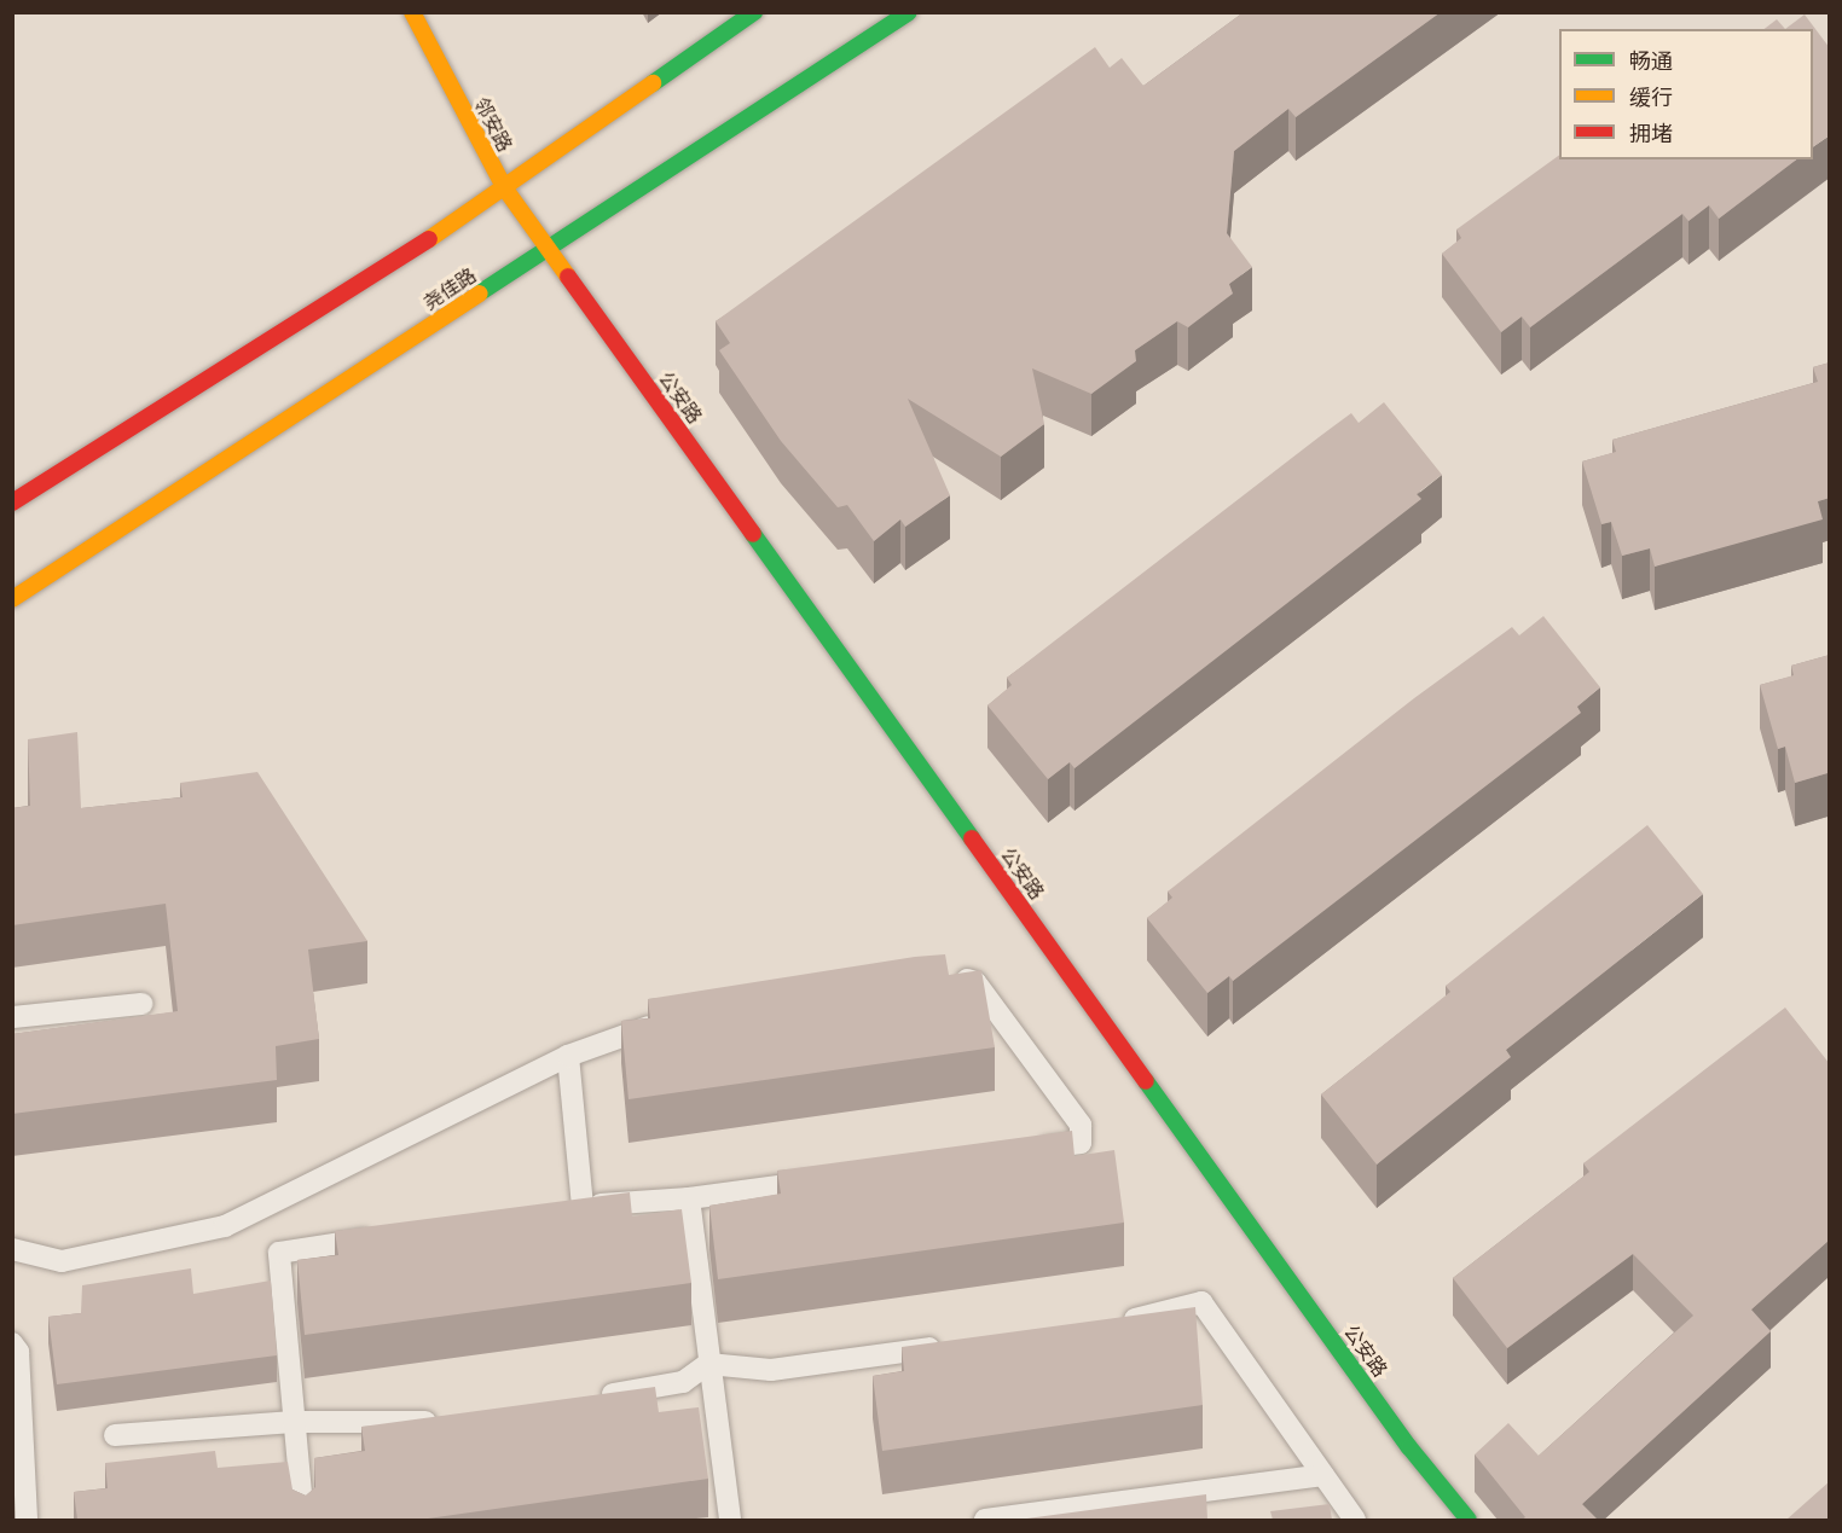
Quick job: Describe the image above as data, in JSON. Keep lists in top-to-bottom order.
{
  "streets": {
    "main road": ["邻安路", "尧佳路", "公安路"]
  },
  "crossings": [
    ["邻安路", "尧佳路"],
    ["邻安路", "公安路"],
    ["尧佳路", "公安路"]
  ],
  "legend": ["畅通", "缓行", "拥堵"]
}
